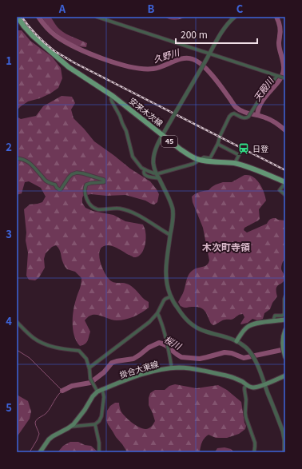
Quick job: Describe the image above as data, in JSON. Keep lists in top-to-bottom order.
{
  "streets": {
    "main road": ["安来木次線", "45", "掛合大東線"]
  },
  "districts": ["木次町寺領"],
  "water": ["久野川", "天殿川", "桜川"],
  "places": {
    "station": ["日登"]
  },
  "scale_bar": "200 m",
  "grid": {
    "columns": ["A", "B", "C"],
    "rows": [
      "1",
      "2",
      "3",
      "4",
      "5"
    ]
  }
}
